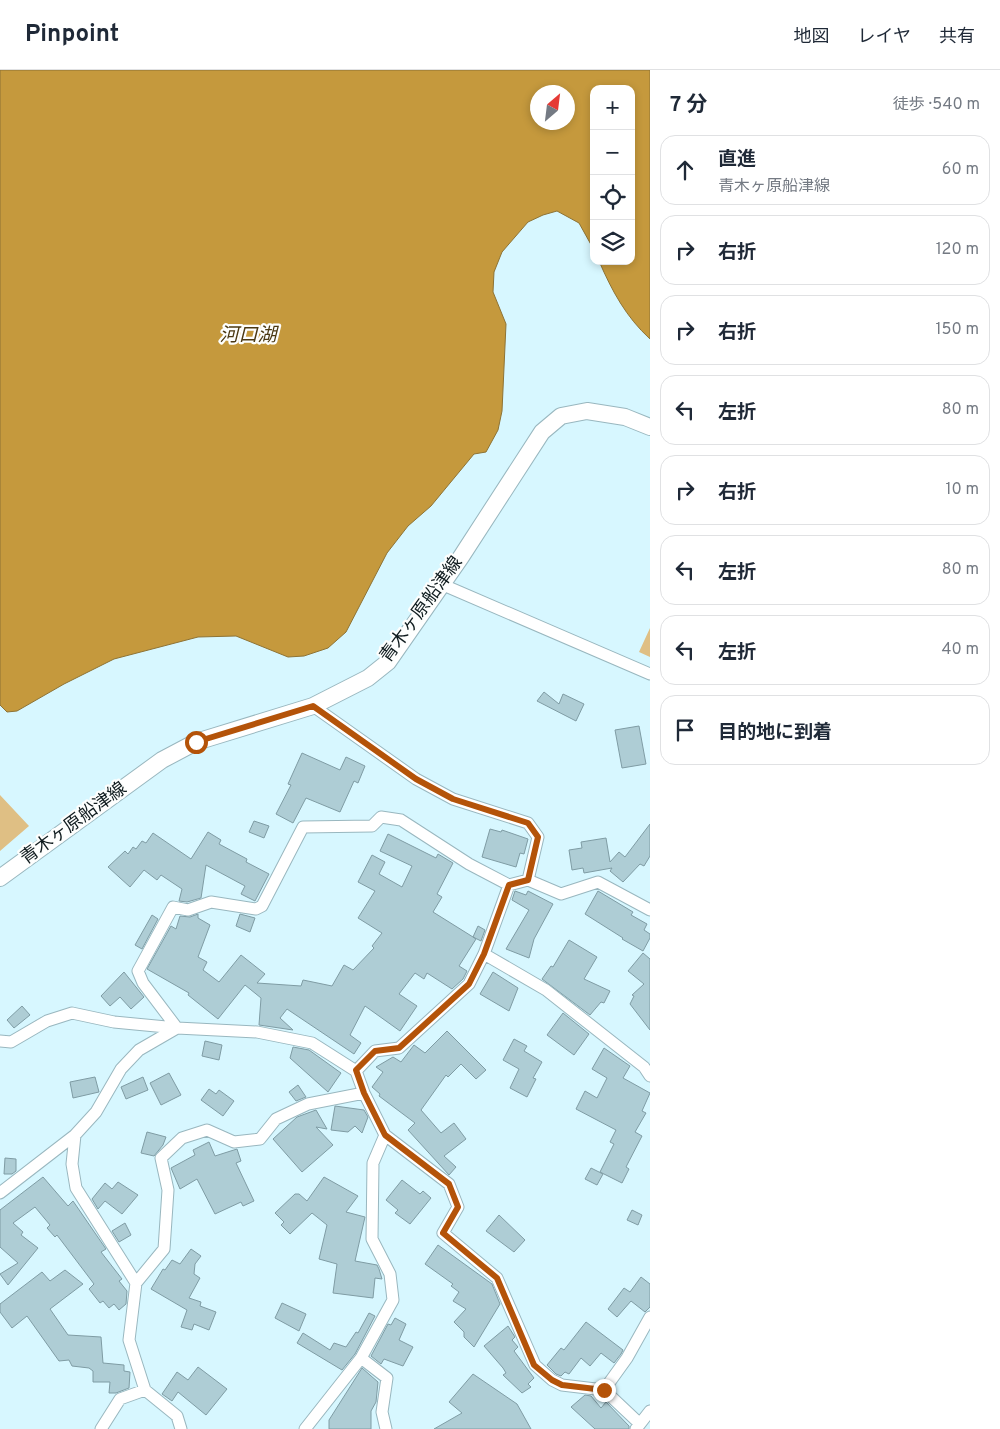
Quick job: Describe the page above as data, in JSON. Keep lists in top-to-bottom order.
{
  "streets": {
    "main road": ["青木ヶ原船津線"]
  },
  "water": ["河口湖"],
  "north": "top right",
  "page": {
    "header": "Pinpoint",
    "nav": ["地図", "レイヤ", "共有"],
    "heading": ["7 分", "徒歩 · 540 m"],
    "map_buttons": ["+", "−"],
    "list": [
      ["直進", "青木ヶ原船津線", "60 m"],
      ["右折", "120 m"],
      ["右折", "150 m"],
      ["左折", "80 m"],
      ["右折", "10 m"],
      ["左折", "80 m"],
      ["左折", "40 m"],
      "目的地に到着"
    ]
  }
}
